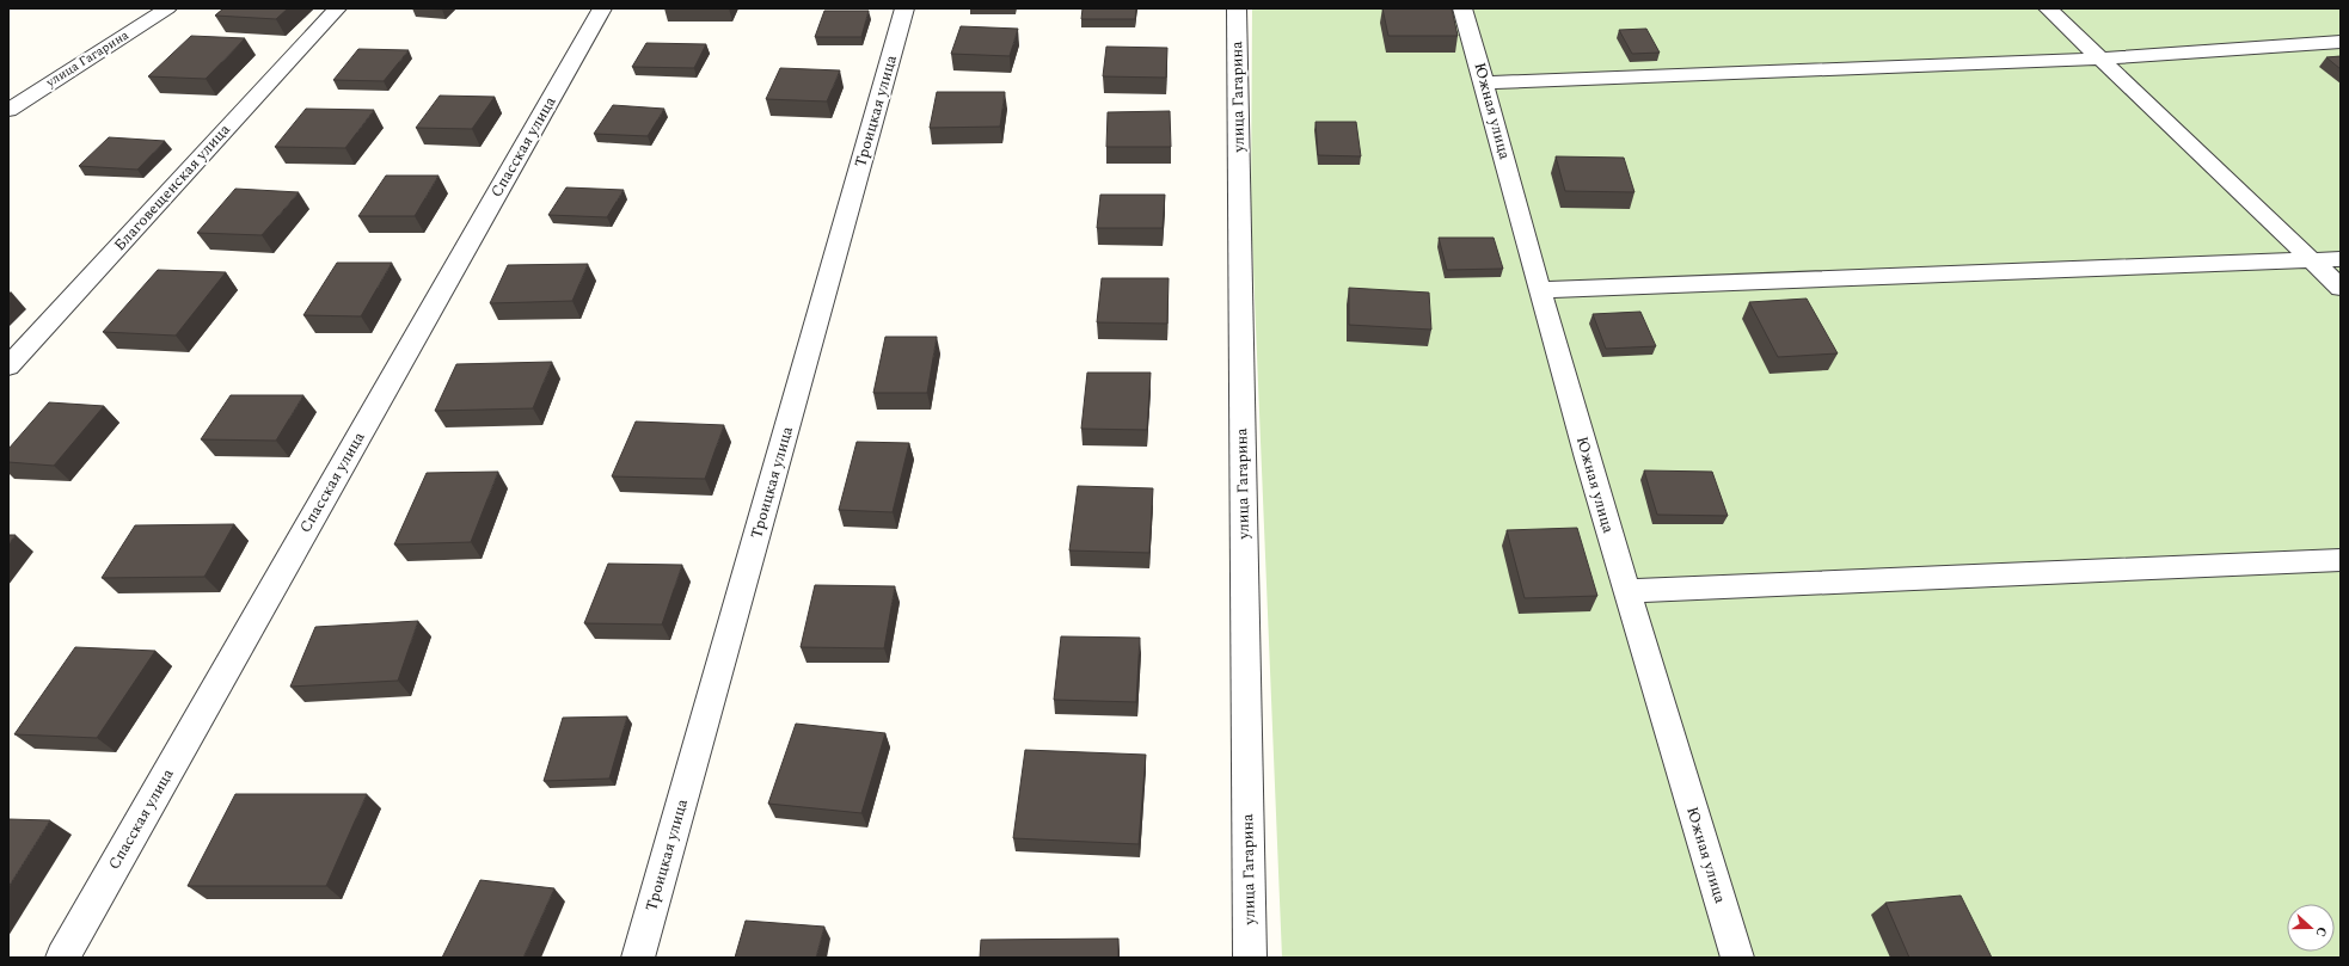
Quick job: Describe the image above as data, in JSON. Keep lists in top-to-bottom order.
{
  "streets": {
    "street": [
      "улица Гагарина",
      "Троицкая улица",
      "Южная улица",
      "Спасская улица",
      "Благовещенская улица"
    ]
  },
  "north": "right"
}
